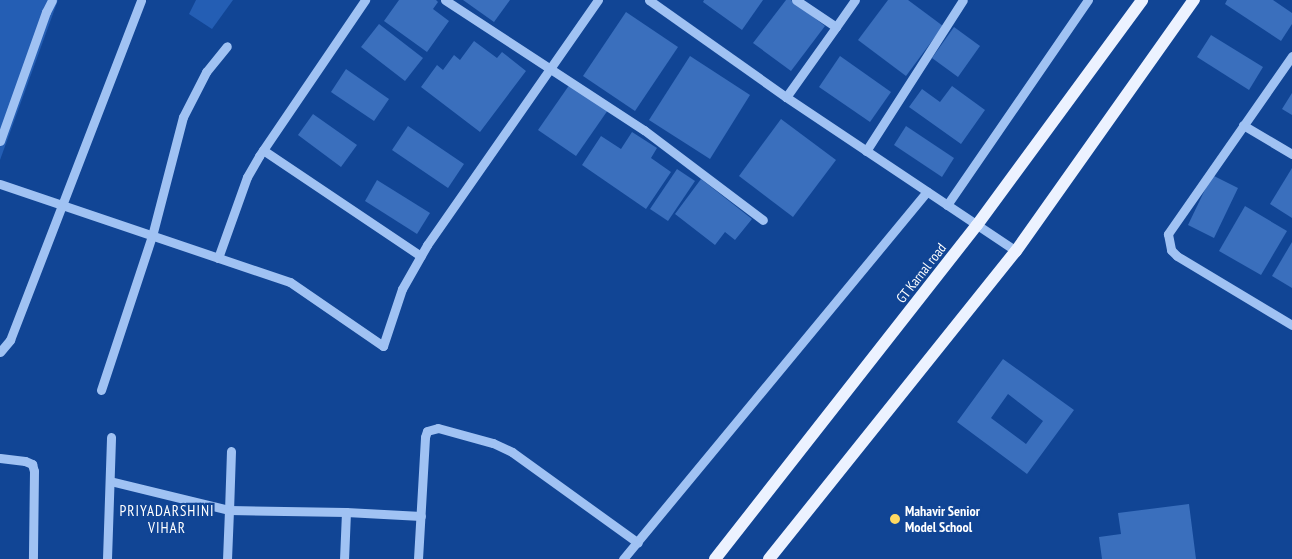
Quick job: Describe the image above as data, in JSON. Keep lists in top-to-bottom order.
{
  "streets": {
    "main road": ["GT Karnal road"]
  },
  "districts": ["PRIYADARSHINI VIHAR"],
  "places": ["Mahavir Senior Model School"]
}
